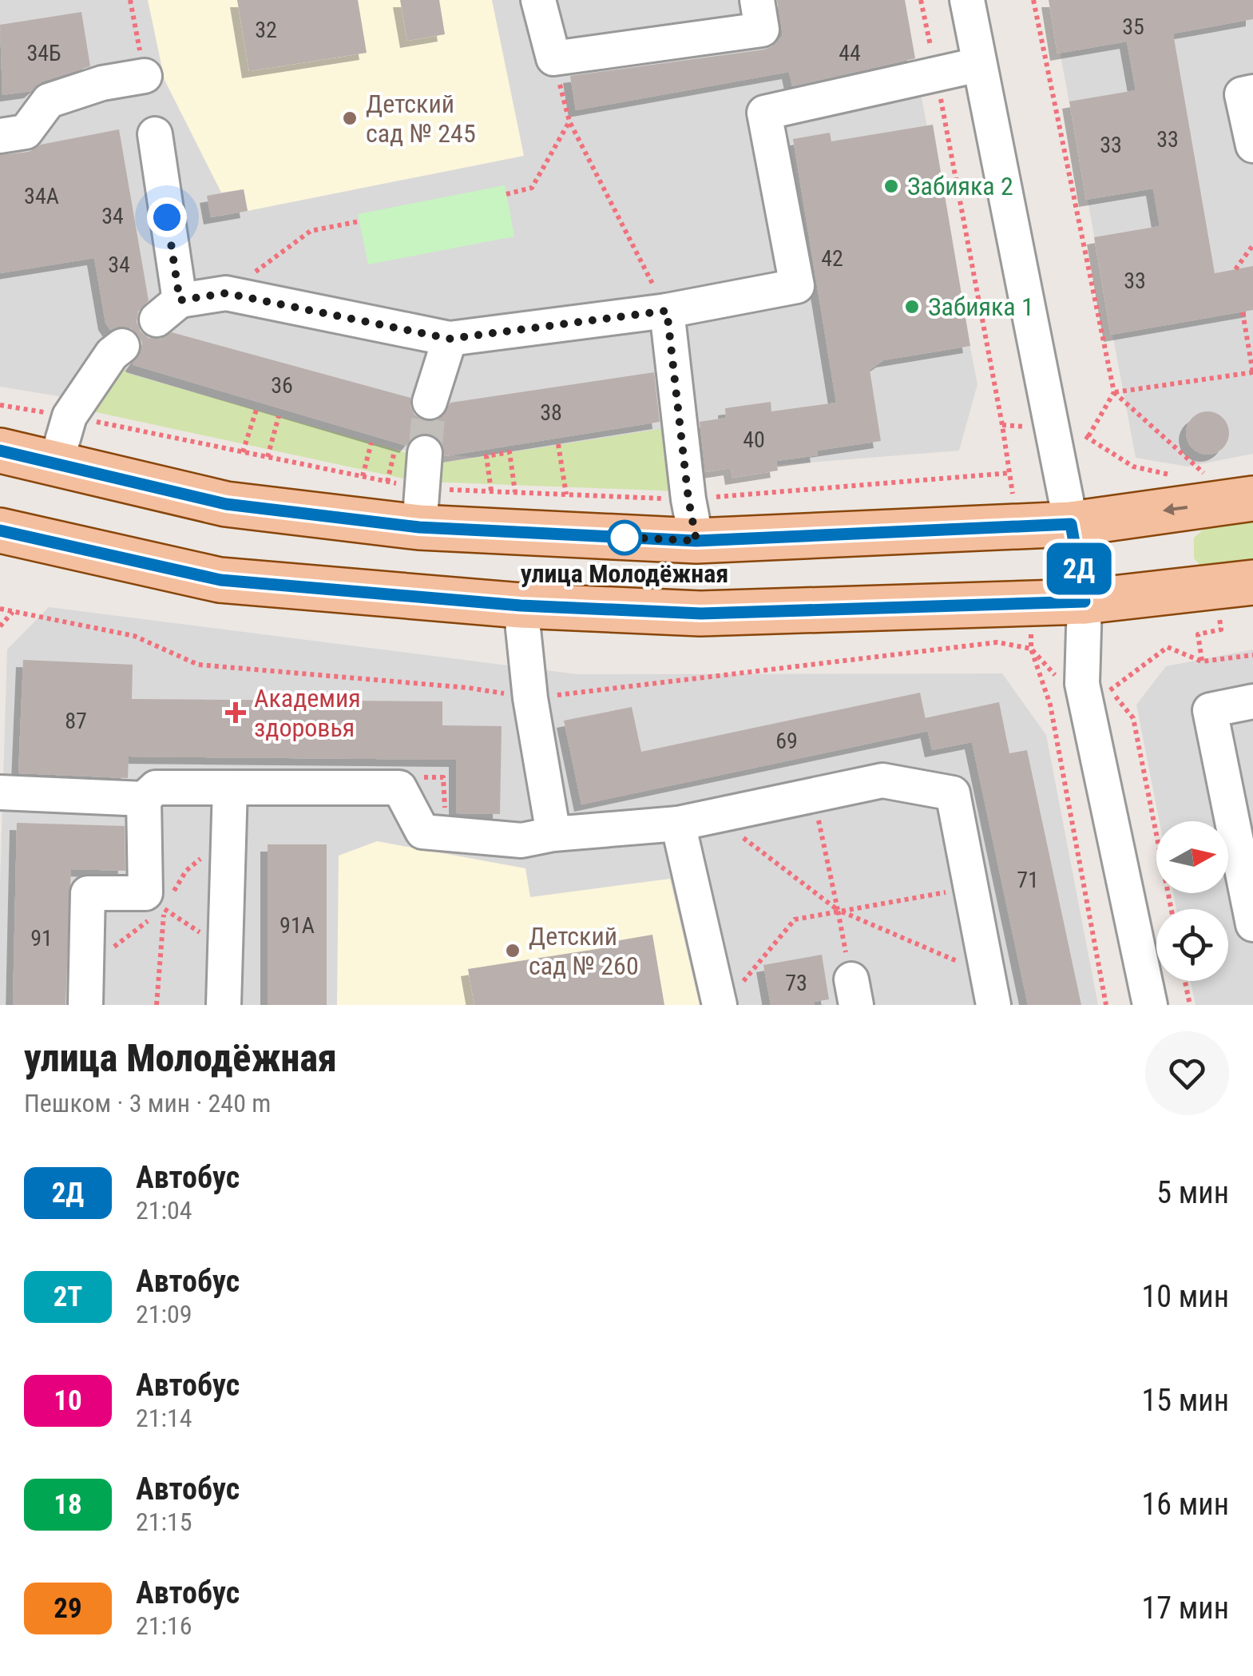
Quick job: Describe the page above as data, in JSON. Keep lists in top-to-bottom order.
{
  "places": {
    "other": [
      "Детский сад № 245",
      "Забияка 2",
      "Забияка 1",
      "улица Молодёжная",
      "Детский сад № 260"
    ],
    "health": ["Академия здоровья"]
  },
  "lines": ["bus line 2Д"],
  "house_numbers": [
    "35",
    "32",
    "34Б",
    "44",
    "33",
    "33",
    "34А",
    "34",
    "42",
    "34",
    "33",
    "36",
    "38",
    "40",
    "87",
    "69",
    "71",
    "91А",
    "91",
    "73"
  ],
  "north": "right",
  "page": {
    "on_map": "2Д",
    "heading": ["улица Молодёжная", "Пешком · 3 мин · 240 m"],
    "list": [
      {
        "mark": "2Д",
        "name": "Автобус",
        "note": "21:04",
        "value": "5 мин"
      },
      {
        "mark": "2Т",
        "name": "Автобус",
        "note": "21:09",
        "value": "10 мин"
      },
      {
        "mark": "10",
        "name": "Автобус",
        "note": "21:14",
        "value": "15 мин"
      },
      {
        "mark": "18",
        "name": "Автобус",
        "note": "21:15",
        "value": "16 мин"
      },
      {
        "mark": "29",
        "name": "Автобус",
        "note": "21:16",
        "value": "17 мин"
      }
    ]
  }
}
